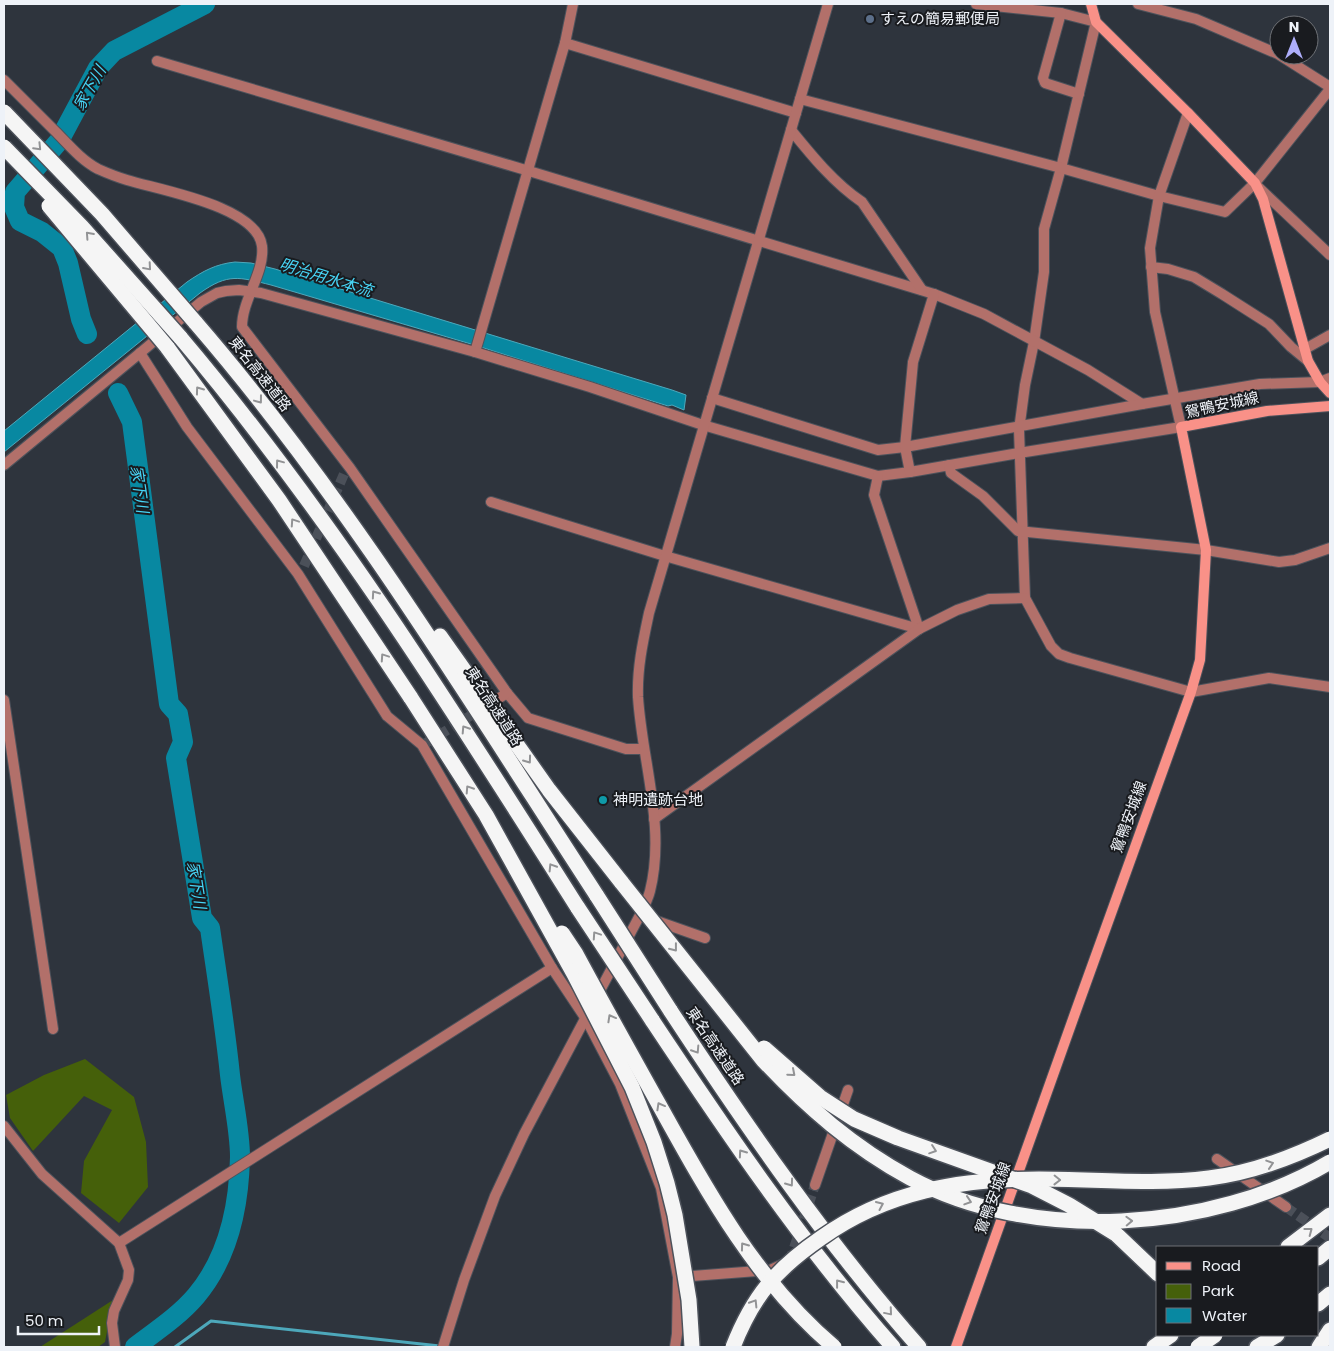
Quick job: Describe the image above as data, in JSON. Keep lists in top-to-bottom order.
{
  "streets": {
    "highway": ["東名高速道路"],
    "main road": ["鴛鴨安城線"]
  },
  "water": ["家下川", "明治用水本流"],
  "places": ["すえの簡易郵便局", "神明遺跡台地"],
  "legend": ["Road", "Park", "Water"],
  "scale_bar": "50 m",
  "north": "top"
}
